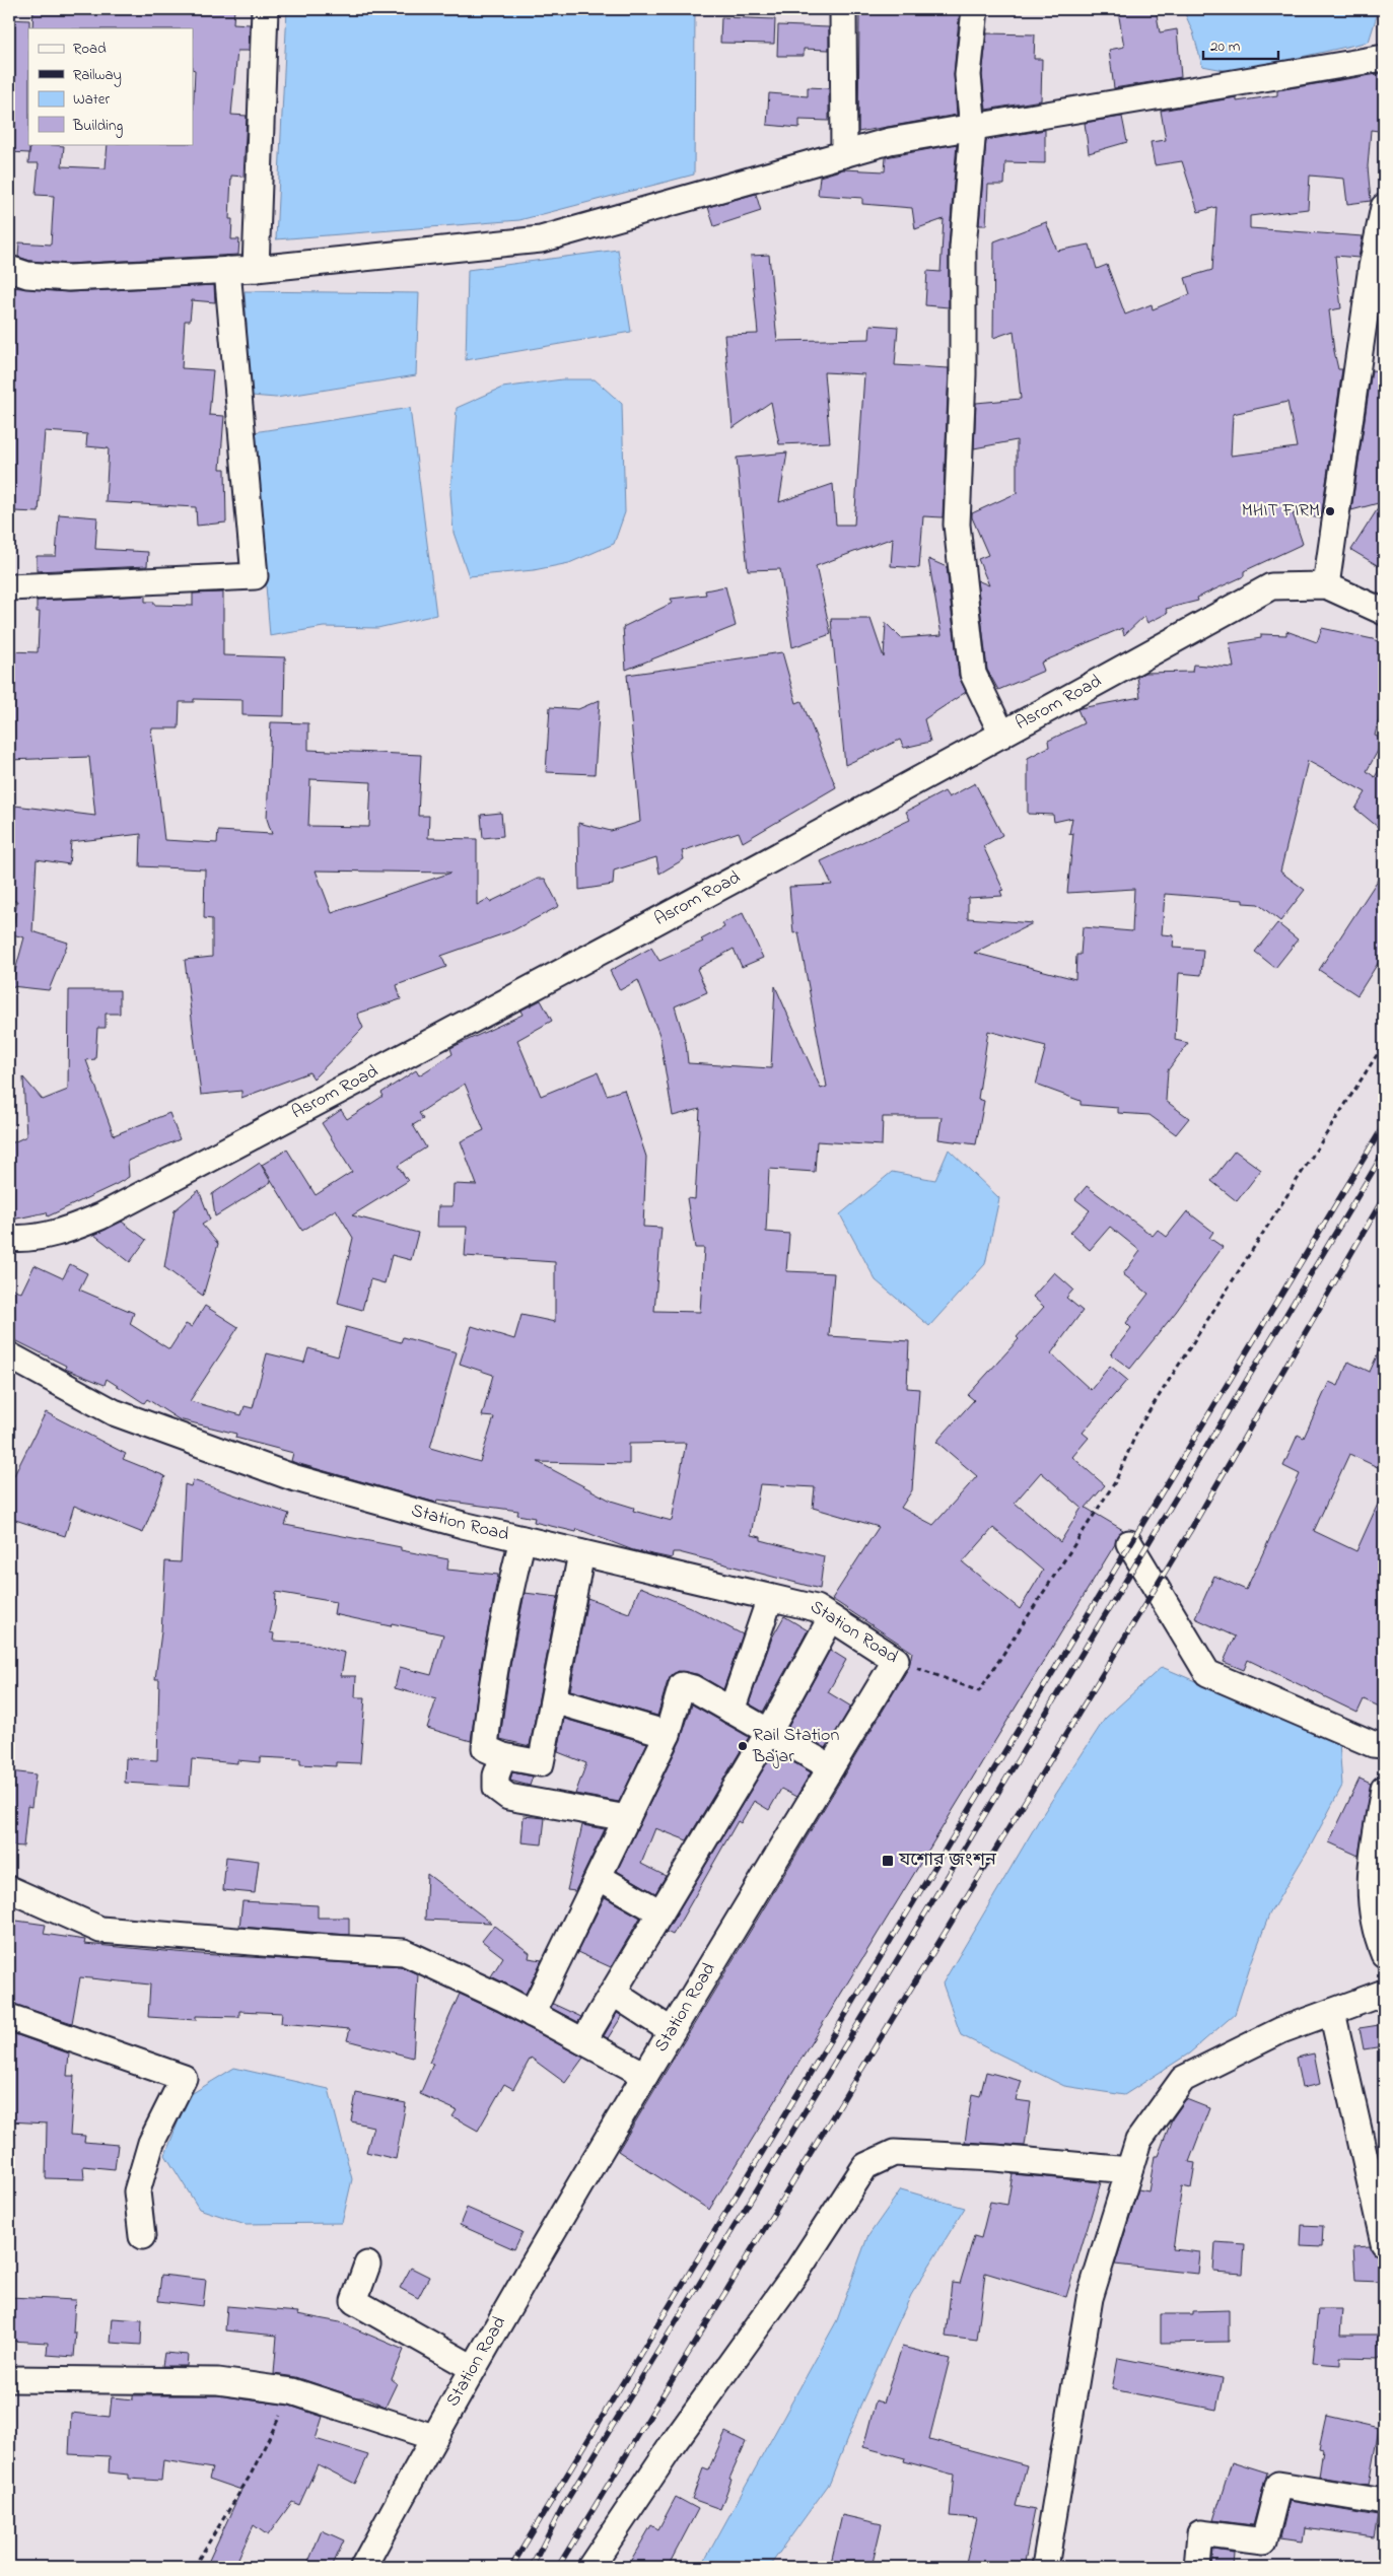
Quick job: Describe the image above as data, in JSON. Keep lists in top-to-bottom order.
{
  "streets": {
    "street": ["Asrom Road", "Station Road"]
  },
  "places": {
    "other": ["MHIT FIRM", "Rail Station Bajar"],
    "transit": ["যশোর জংশন"]
  },
  "legend": [
    "Road",
    "Railway",
    "Water",
    "Building"
  ],
  "scale_bar": "20 m"
}
